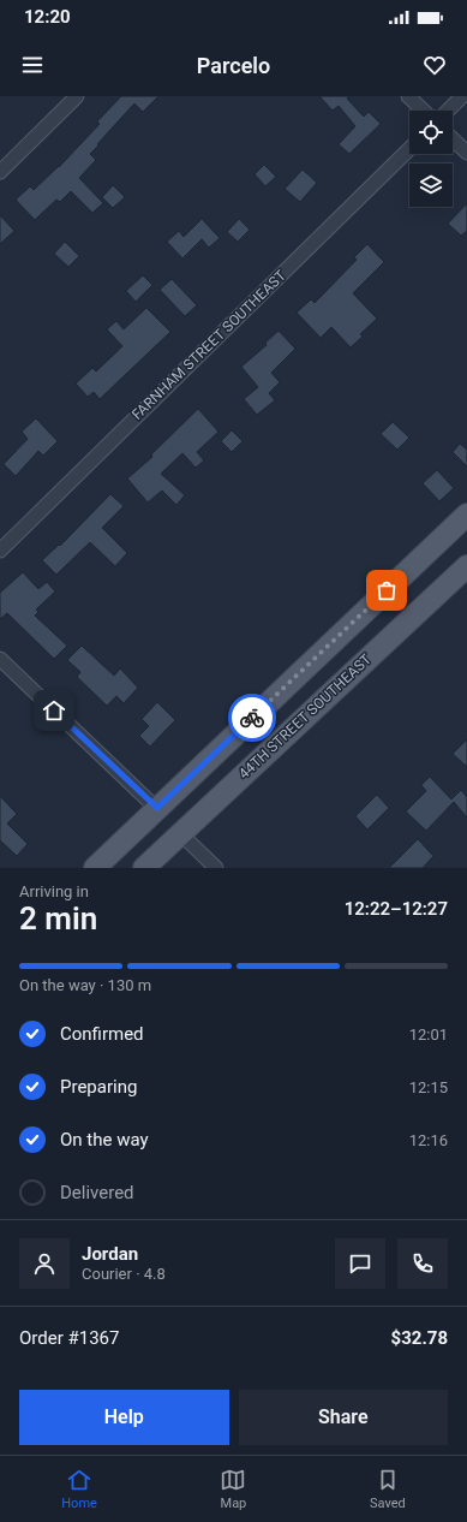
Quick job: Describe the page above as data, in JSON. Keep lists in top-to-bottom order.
{
  "streets": {
    "main road": ["44TH STREET SOUTHEAST"],
    "street": ["FARNHAM STREET SOUTHEAST"]
  },
  "page": {
    "status": "12:20",
    "header": "Parcelo",
    "heading": ["2 min", "Arriving in", "12:22–12:27"],
    "panel": [
      "Jordan",
      "Courier · 4.8",
      "Order #1367",
      "$32.78"
    ],
    "bar": "On the way · 130 m",
    "list": [
      ["Confirmed", "12:01"],
      ["Preparing", "12:15"],
      ["On the way", "12:16"],
      "Delivered"
    ],
    "buttons": ["Help", "Share"],
    "tabs": ["Home", "Map", "Saved"]
  }
}
